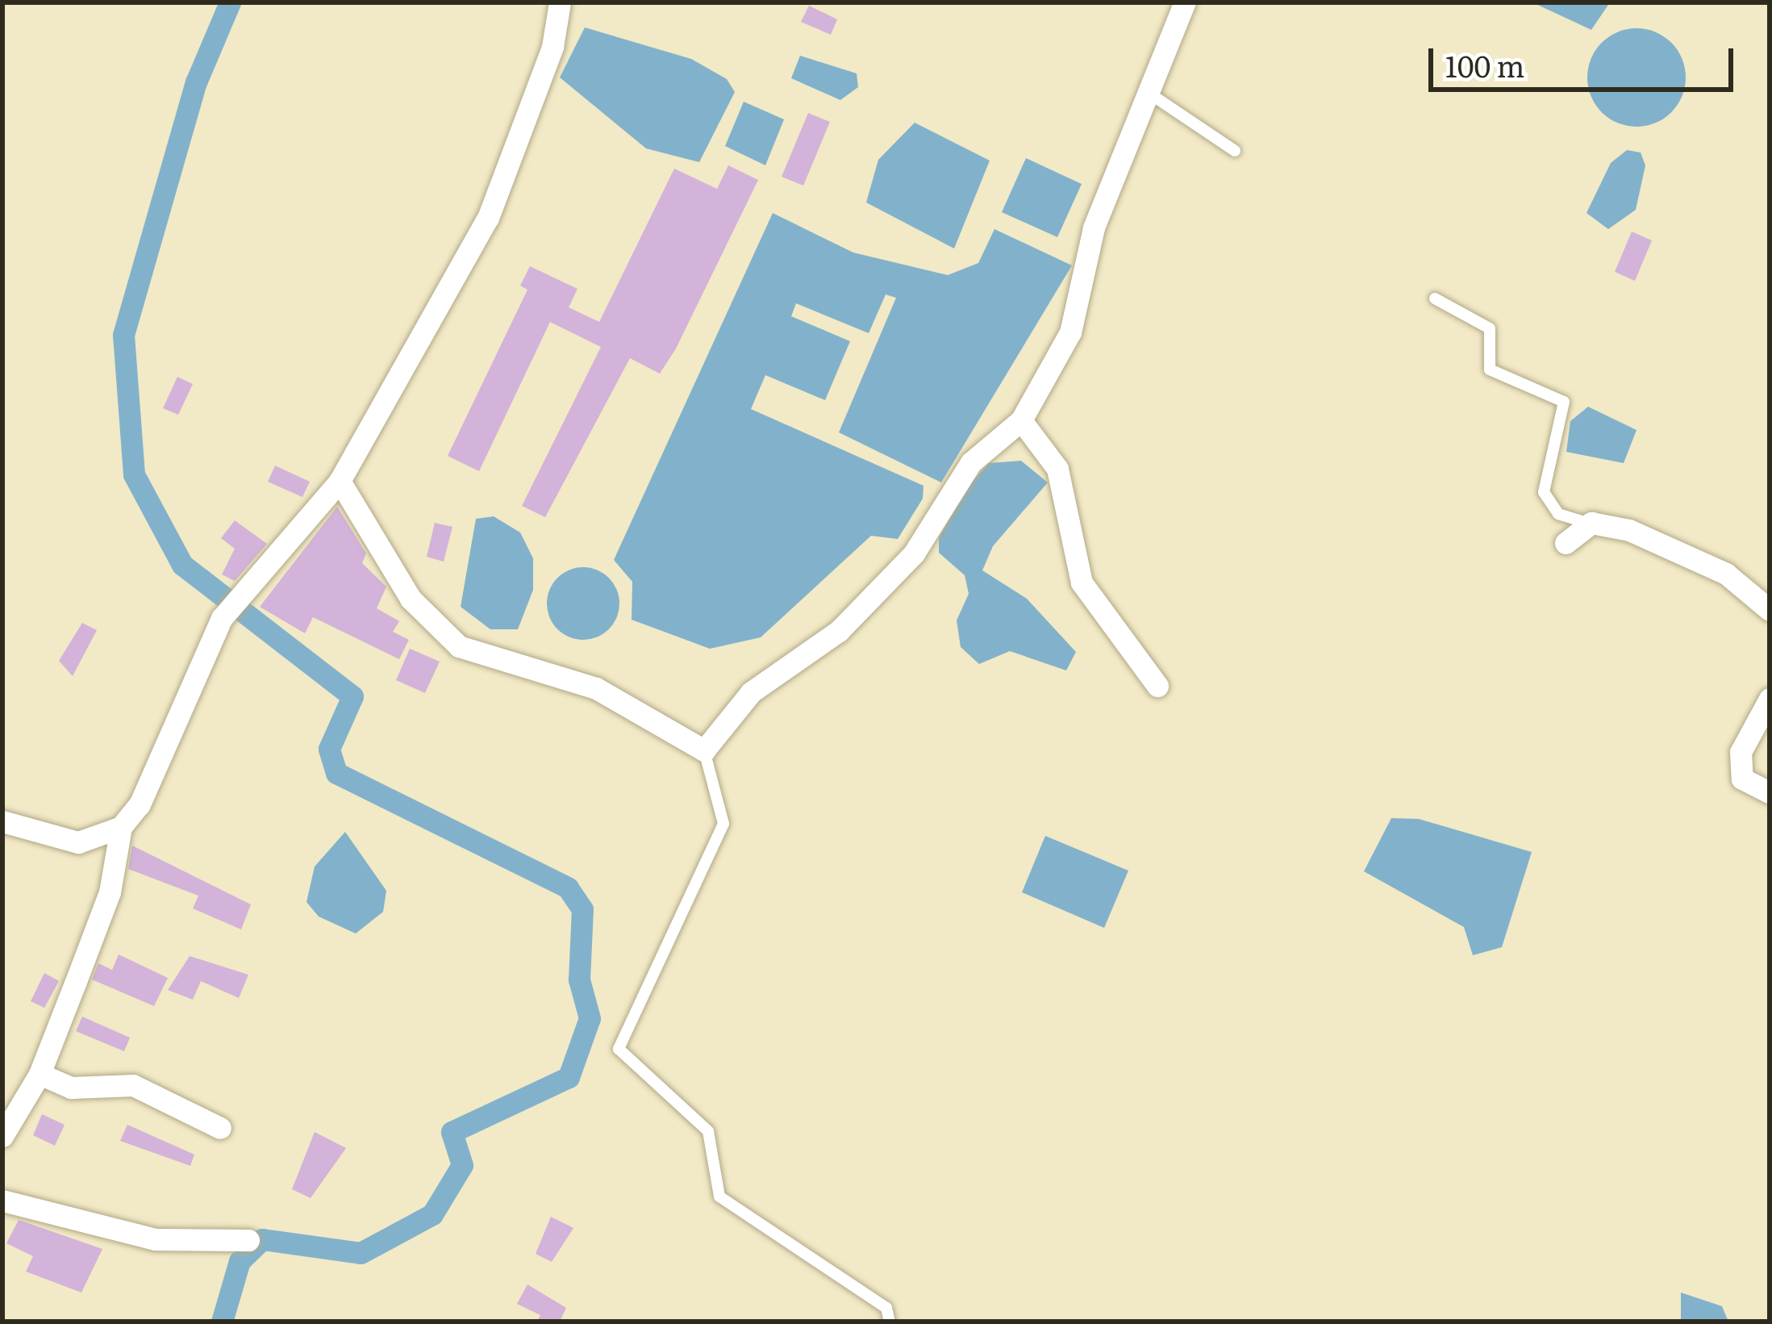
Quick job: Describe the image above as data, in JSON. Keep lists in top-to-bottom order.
{
  "scale_bar": "100 m"
}
